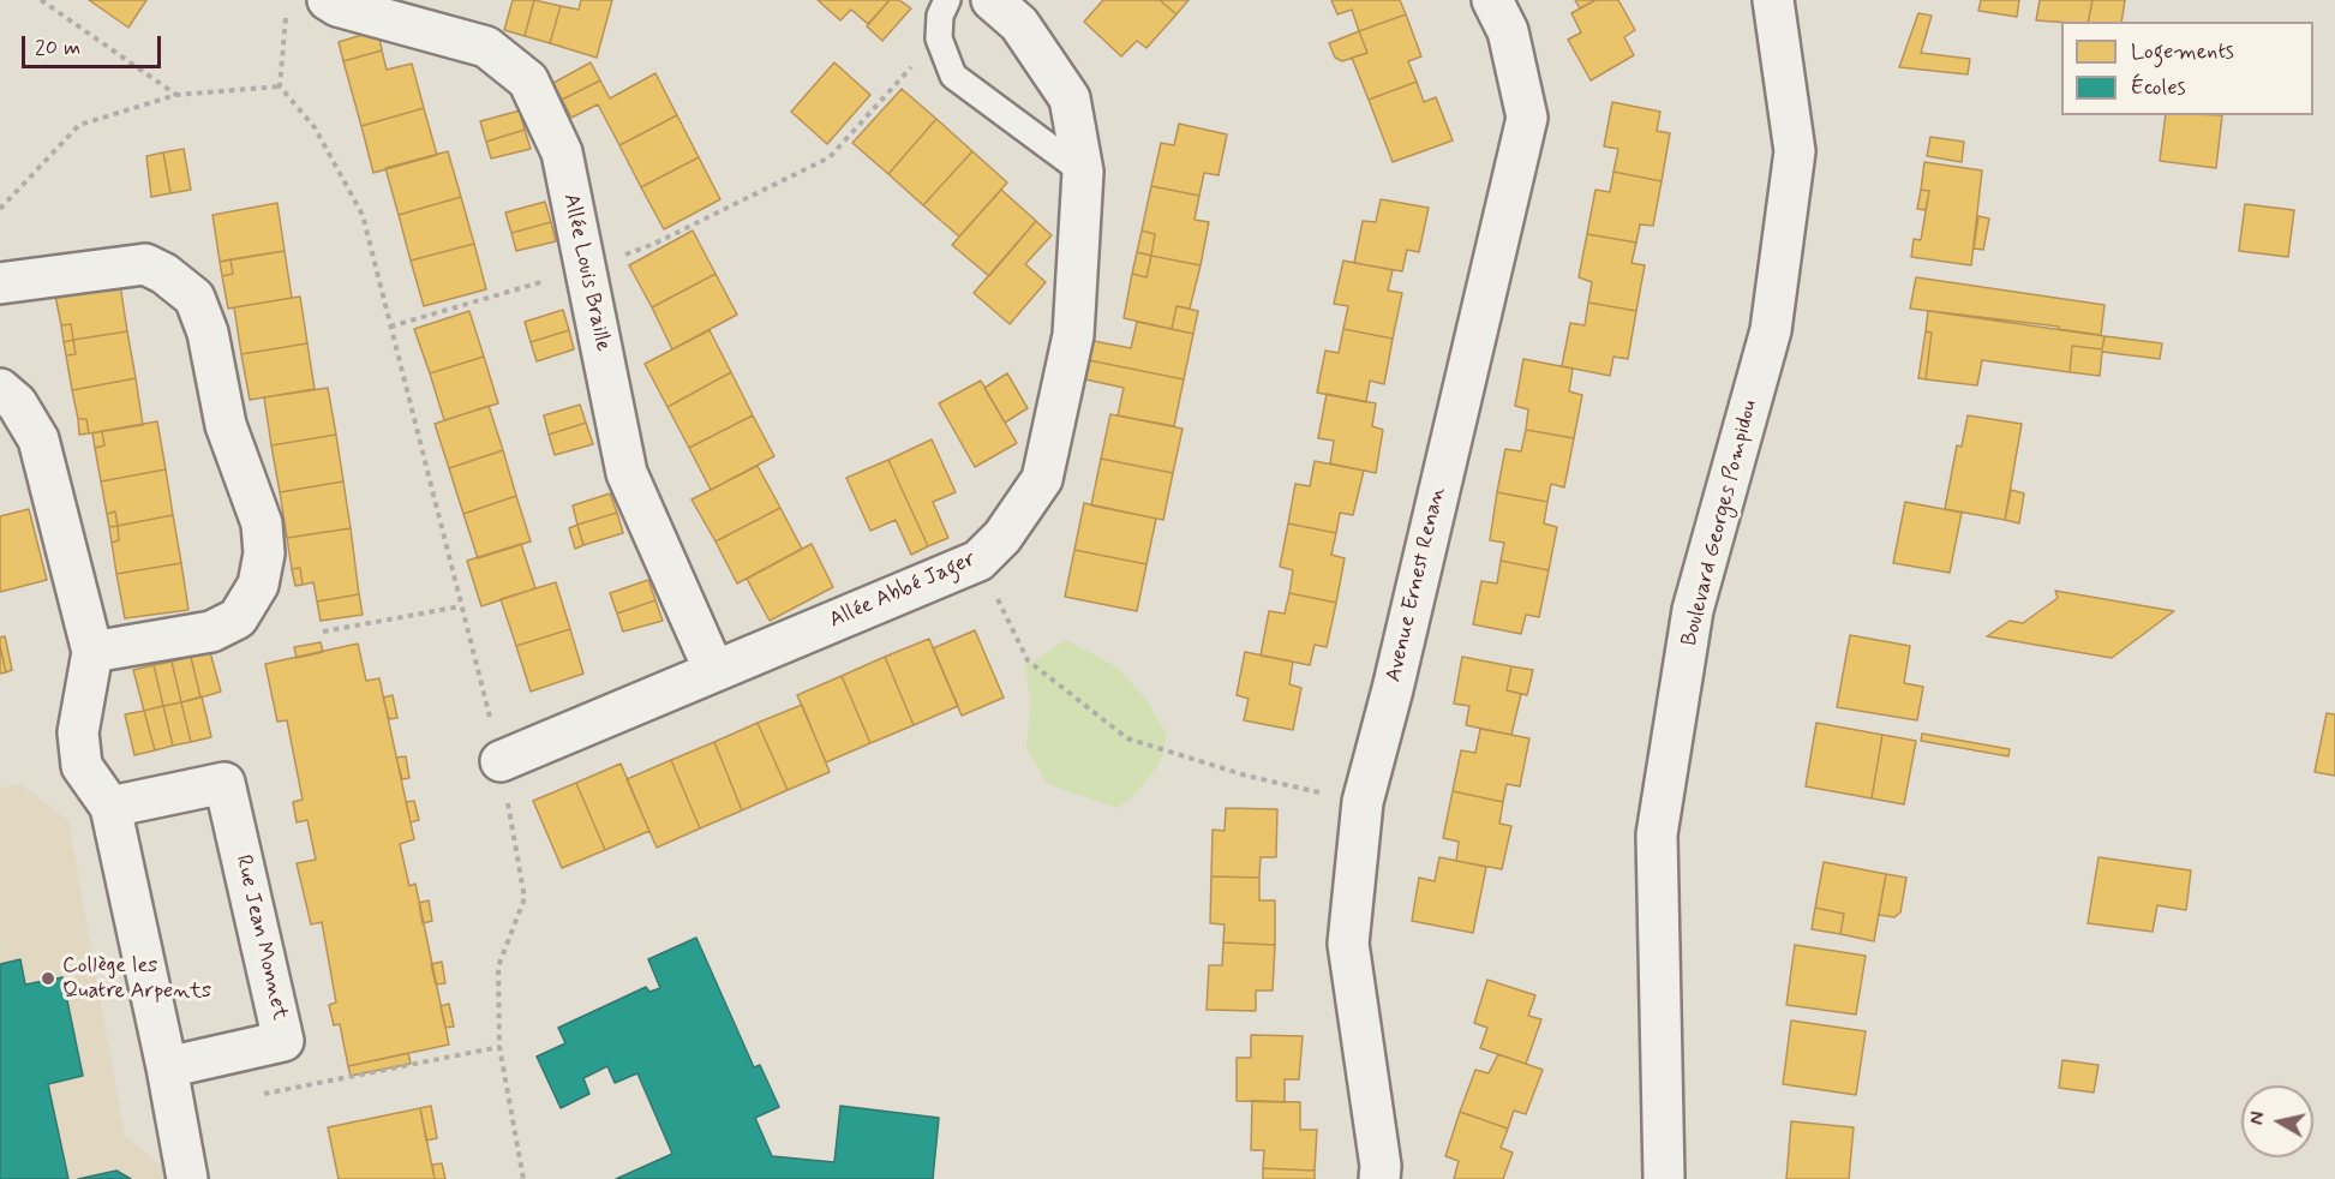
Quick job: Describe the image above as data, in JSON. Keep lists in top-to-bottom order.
{
  "streets": {
    "street": [
      "Allée Louis Braille",
      "Boulevard Georges Pompidou",
      "Avenue Ernest Renan",
      "Allée Abbé Jager",
      "Rue Jean Monnet"
    ]
  },
  "crossings": [
    ["Allée Louis Braille", "Allée Abbé Jager"]
  ],
  "places": ["Collège les Quatre Arpents"],
  "legend": ["Logements", "Écoles"],
  "scale_bar": "20 m",
  "north": "left"
}
